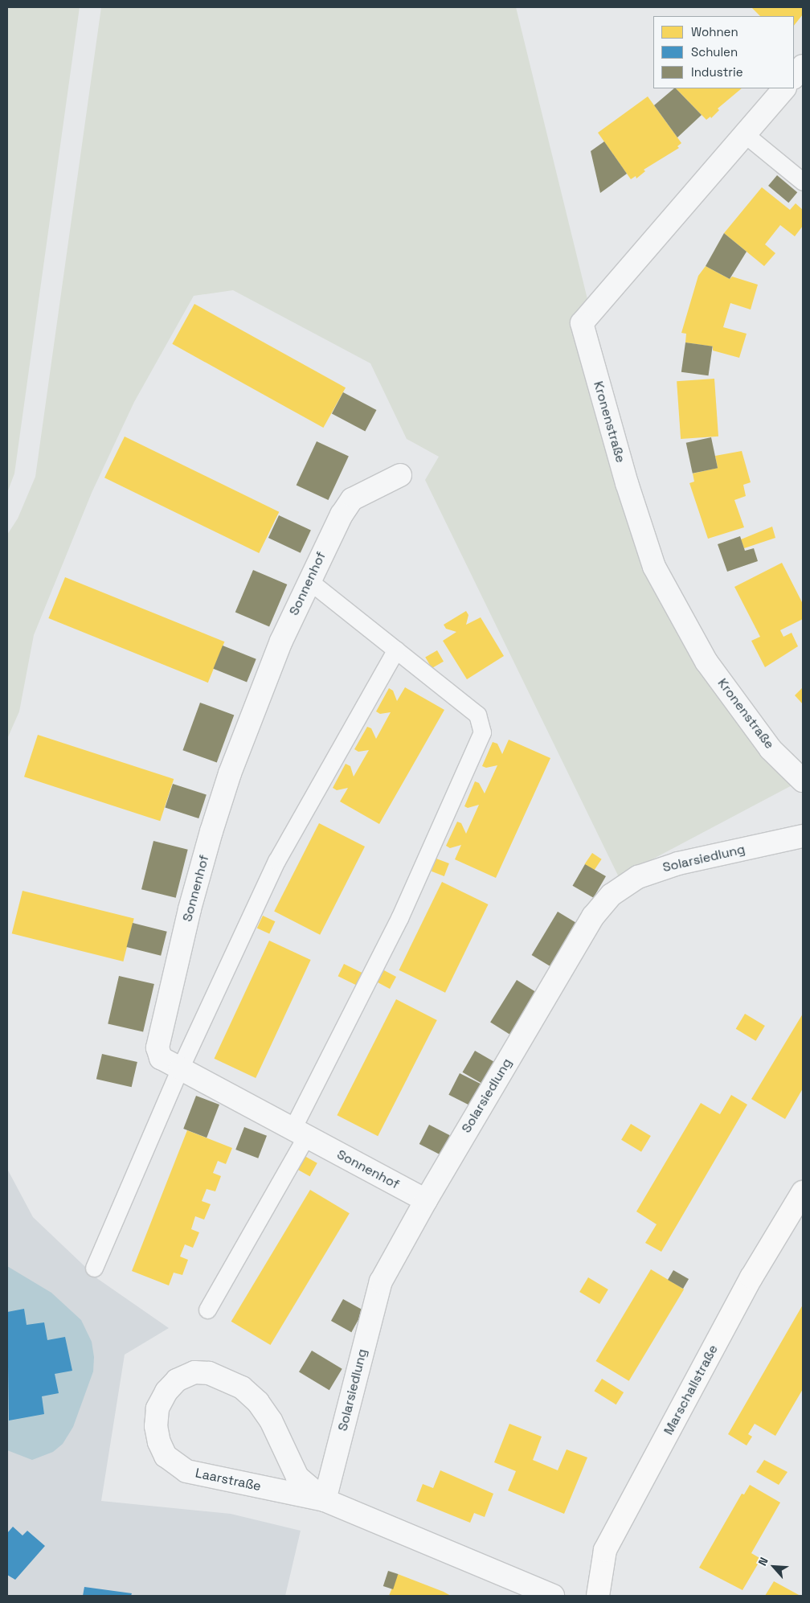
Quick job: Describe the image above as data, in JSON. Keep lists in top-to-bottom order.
{
  "streets": {
    "street": [
      "Kronenstraße",
      "Sonnenhof",
      "Solarsiedlung",
      "Marschallstraße",
      "Laarstraße"
    ]
  },
  "crossings": [
    ["Sonnenhof", "Solarsiedlung"],
    ["Solarsiedlung", "Laarstraße"]
  ],
  "legend": ["Wohnen", "Schulen", "Industrie"],
  "north": "top left"
}
